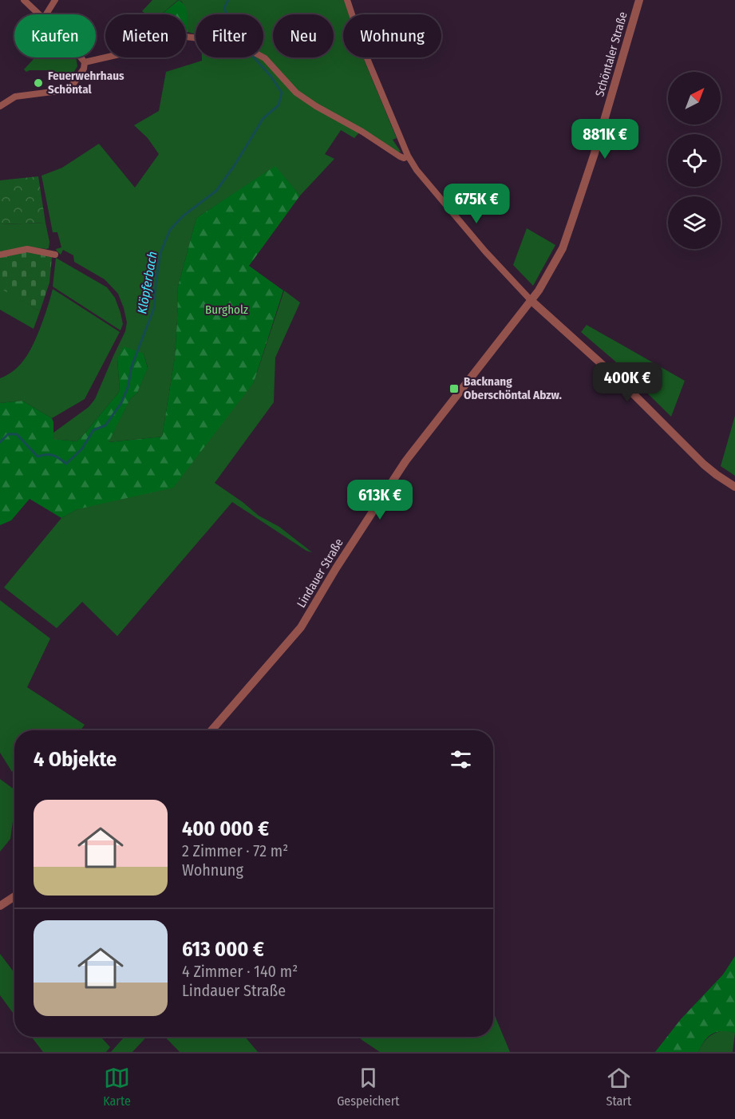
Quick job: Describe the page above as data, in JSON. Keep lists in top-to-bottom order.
{
  "streets": {
    "street": ["Schöntaler Straße", "Lindauer Straße"]
  },
  "crossings": [
    ["Schöntaler Straße", "Lindauer Straße"]
  ],
  "water": ["Klöpferbach"],
  "parks": ["Burgholz"],
  "places": {
    "other": ["Feuerwehrhaus Schöntal"],
    "transit": ["Backnang Oberschöntal Abzw."]
  },
  "north": "top right",
  "page": {
    "chip": [
      "Kaufen",
      "Mieten",
      "Filter",
      "Neu",
      "Wohnung"
    ],
    "price": [
      "881K €",
      "675K €",
      "400K €",
      "613K €"
    ],
    "heading": "4 Objekte",
    "list": [
      {
        "name": "400 000 €",
        "note": "2 Zimmer · 72 m² · Wohnung"
      },
      {
        "name": "613 000 €",
        "note": "4 Zimmer · 140 m² · Lindauer Straße"
      }
    ],
    "tabs": ["Karte", "Gespeichert", "Start"]
  }
}
